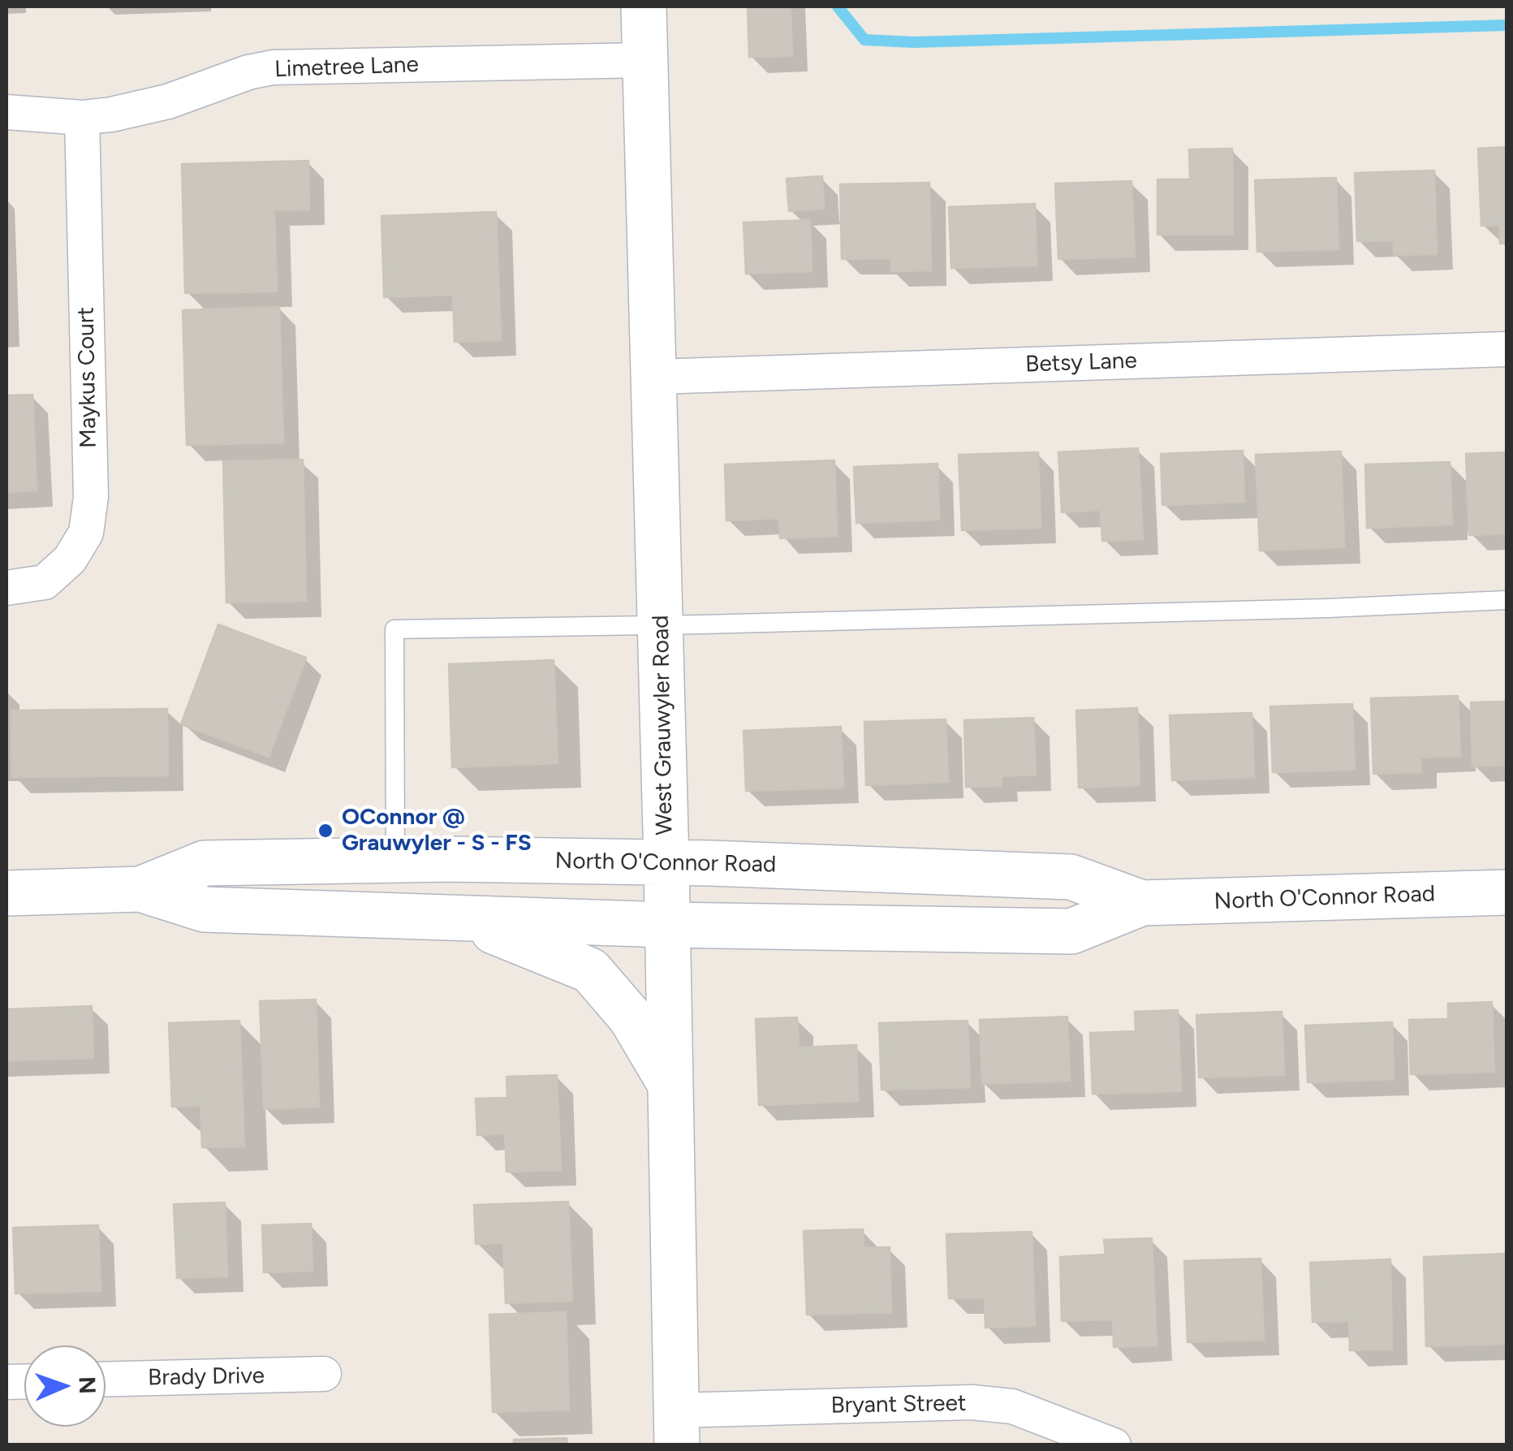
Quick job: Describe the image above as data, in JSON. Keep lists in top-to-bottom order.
{
  "streets": {
    "main road": ["West Grauwyler Road", "North O'Connor Road"],
    "street": [
      "Limetree Lane",
      "Betsy Lane",
      "Maykus Court",
      "Brady Drive",
      "Bryant Street"
    ]
  },
  "crossings": [
    ["Limetree Lane", "Maykus Court"],
    ["Limetree Lane", "West Grauwyler Road"],
    ["Betsy Lane", "West Grauwyler Road"],
    ["West Grauwyler Road", "North O'Connor Road"],
    ["West Grauwyler Road", "Bryant Street"]
  ],
  "places": ["OConnor @ Grauwyler - S - FS"],
  "north": "right"
}
